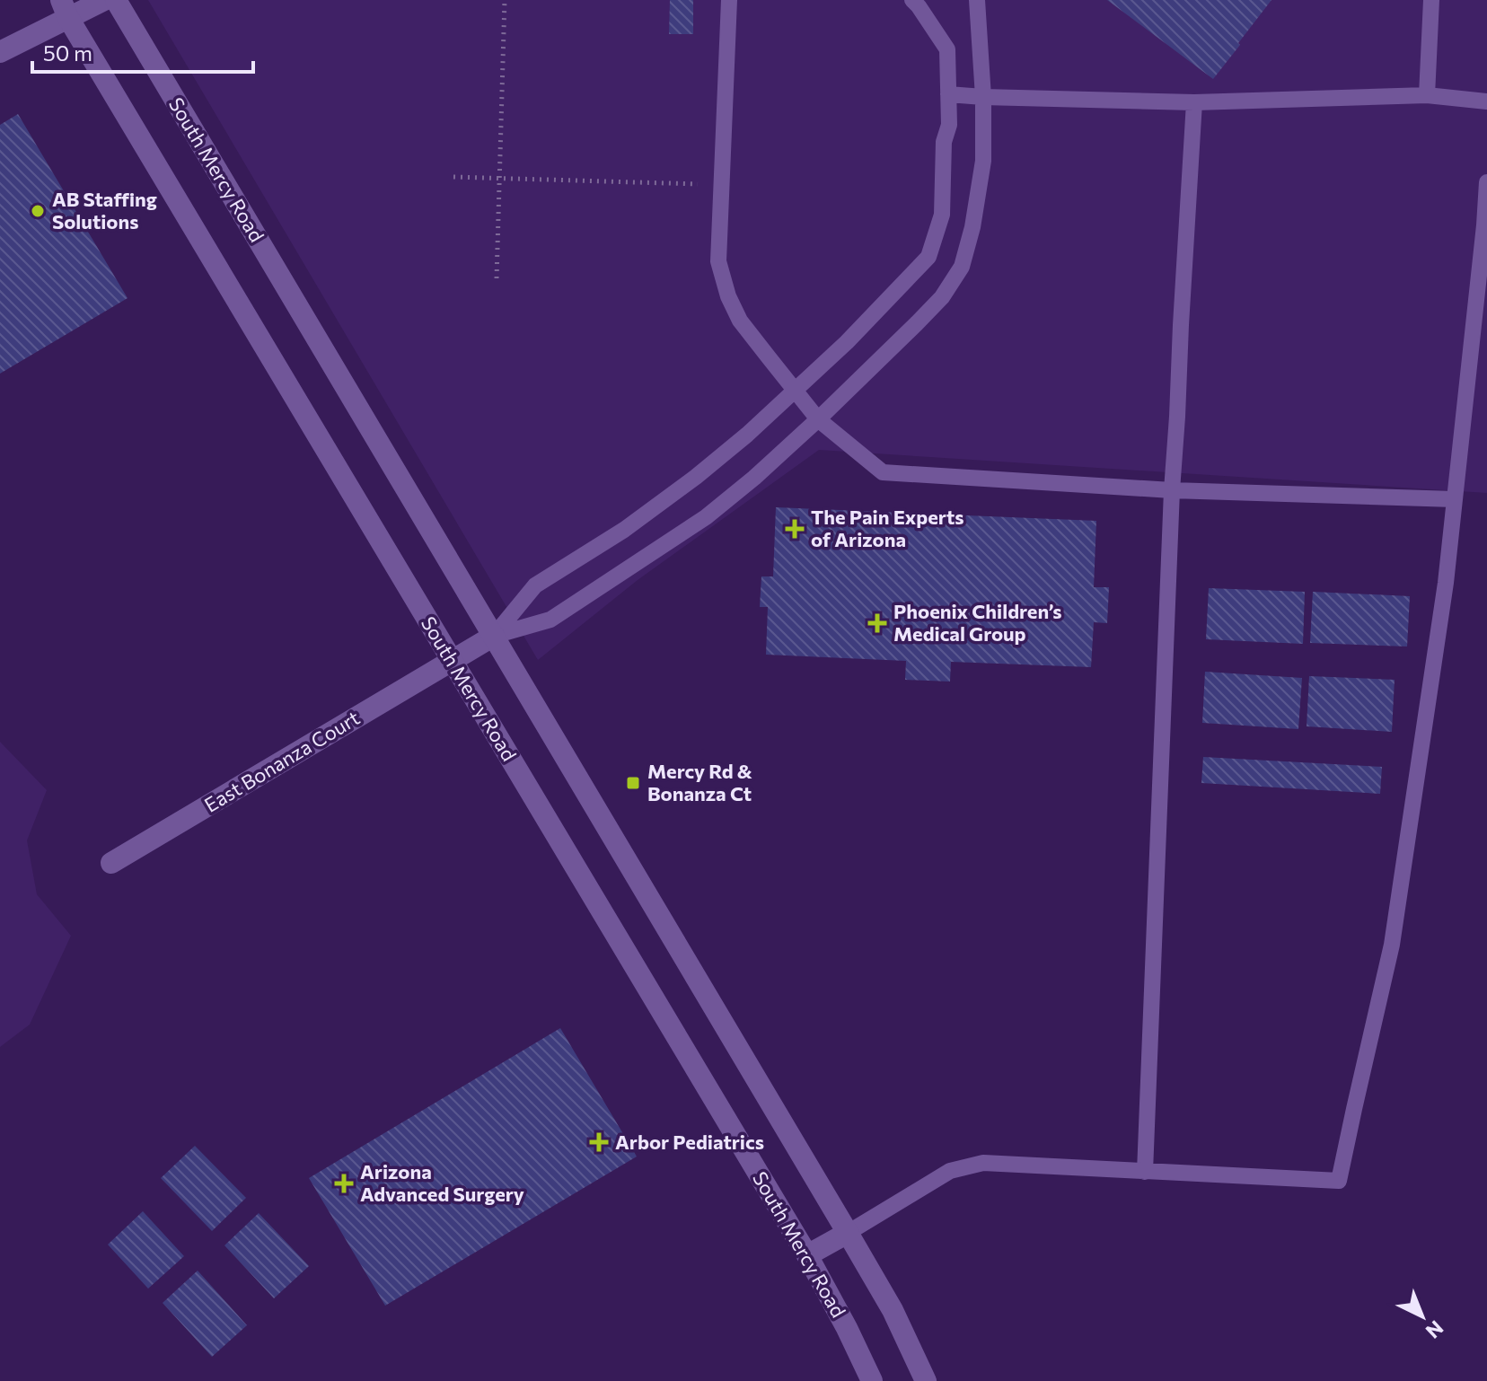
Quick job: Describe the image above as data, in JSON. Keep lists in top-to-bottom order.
{
  "streets": {
    "main road": ["South Mercy Road", "East Bonanza Court"]
  },
  "crossings": [
    ["South Mercy Road", "East Bonanza Court"]
  ],
  "places": {
    "other": ["AB Staffing Solutions"],
    "health": [
      "The Pain Experts of Arizona",
      "Phoenix Children’s Medical Group",
      "Arbor Pediatrics",
      "Arizona Advanced Surgery"
    ],
    "transit": ["Mercy Rd & Bonanza Ct"]
  },
  "scale_bar": "50 m",
  "north": "bottom right"
}
